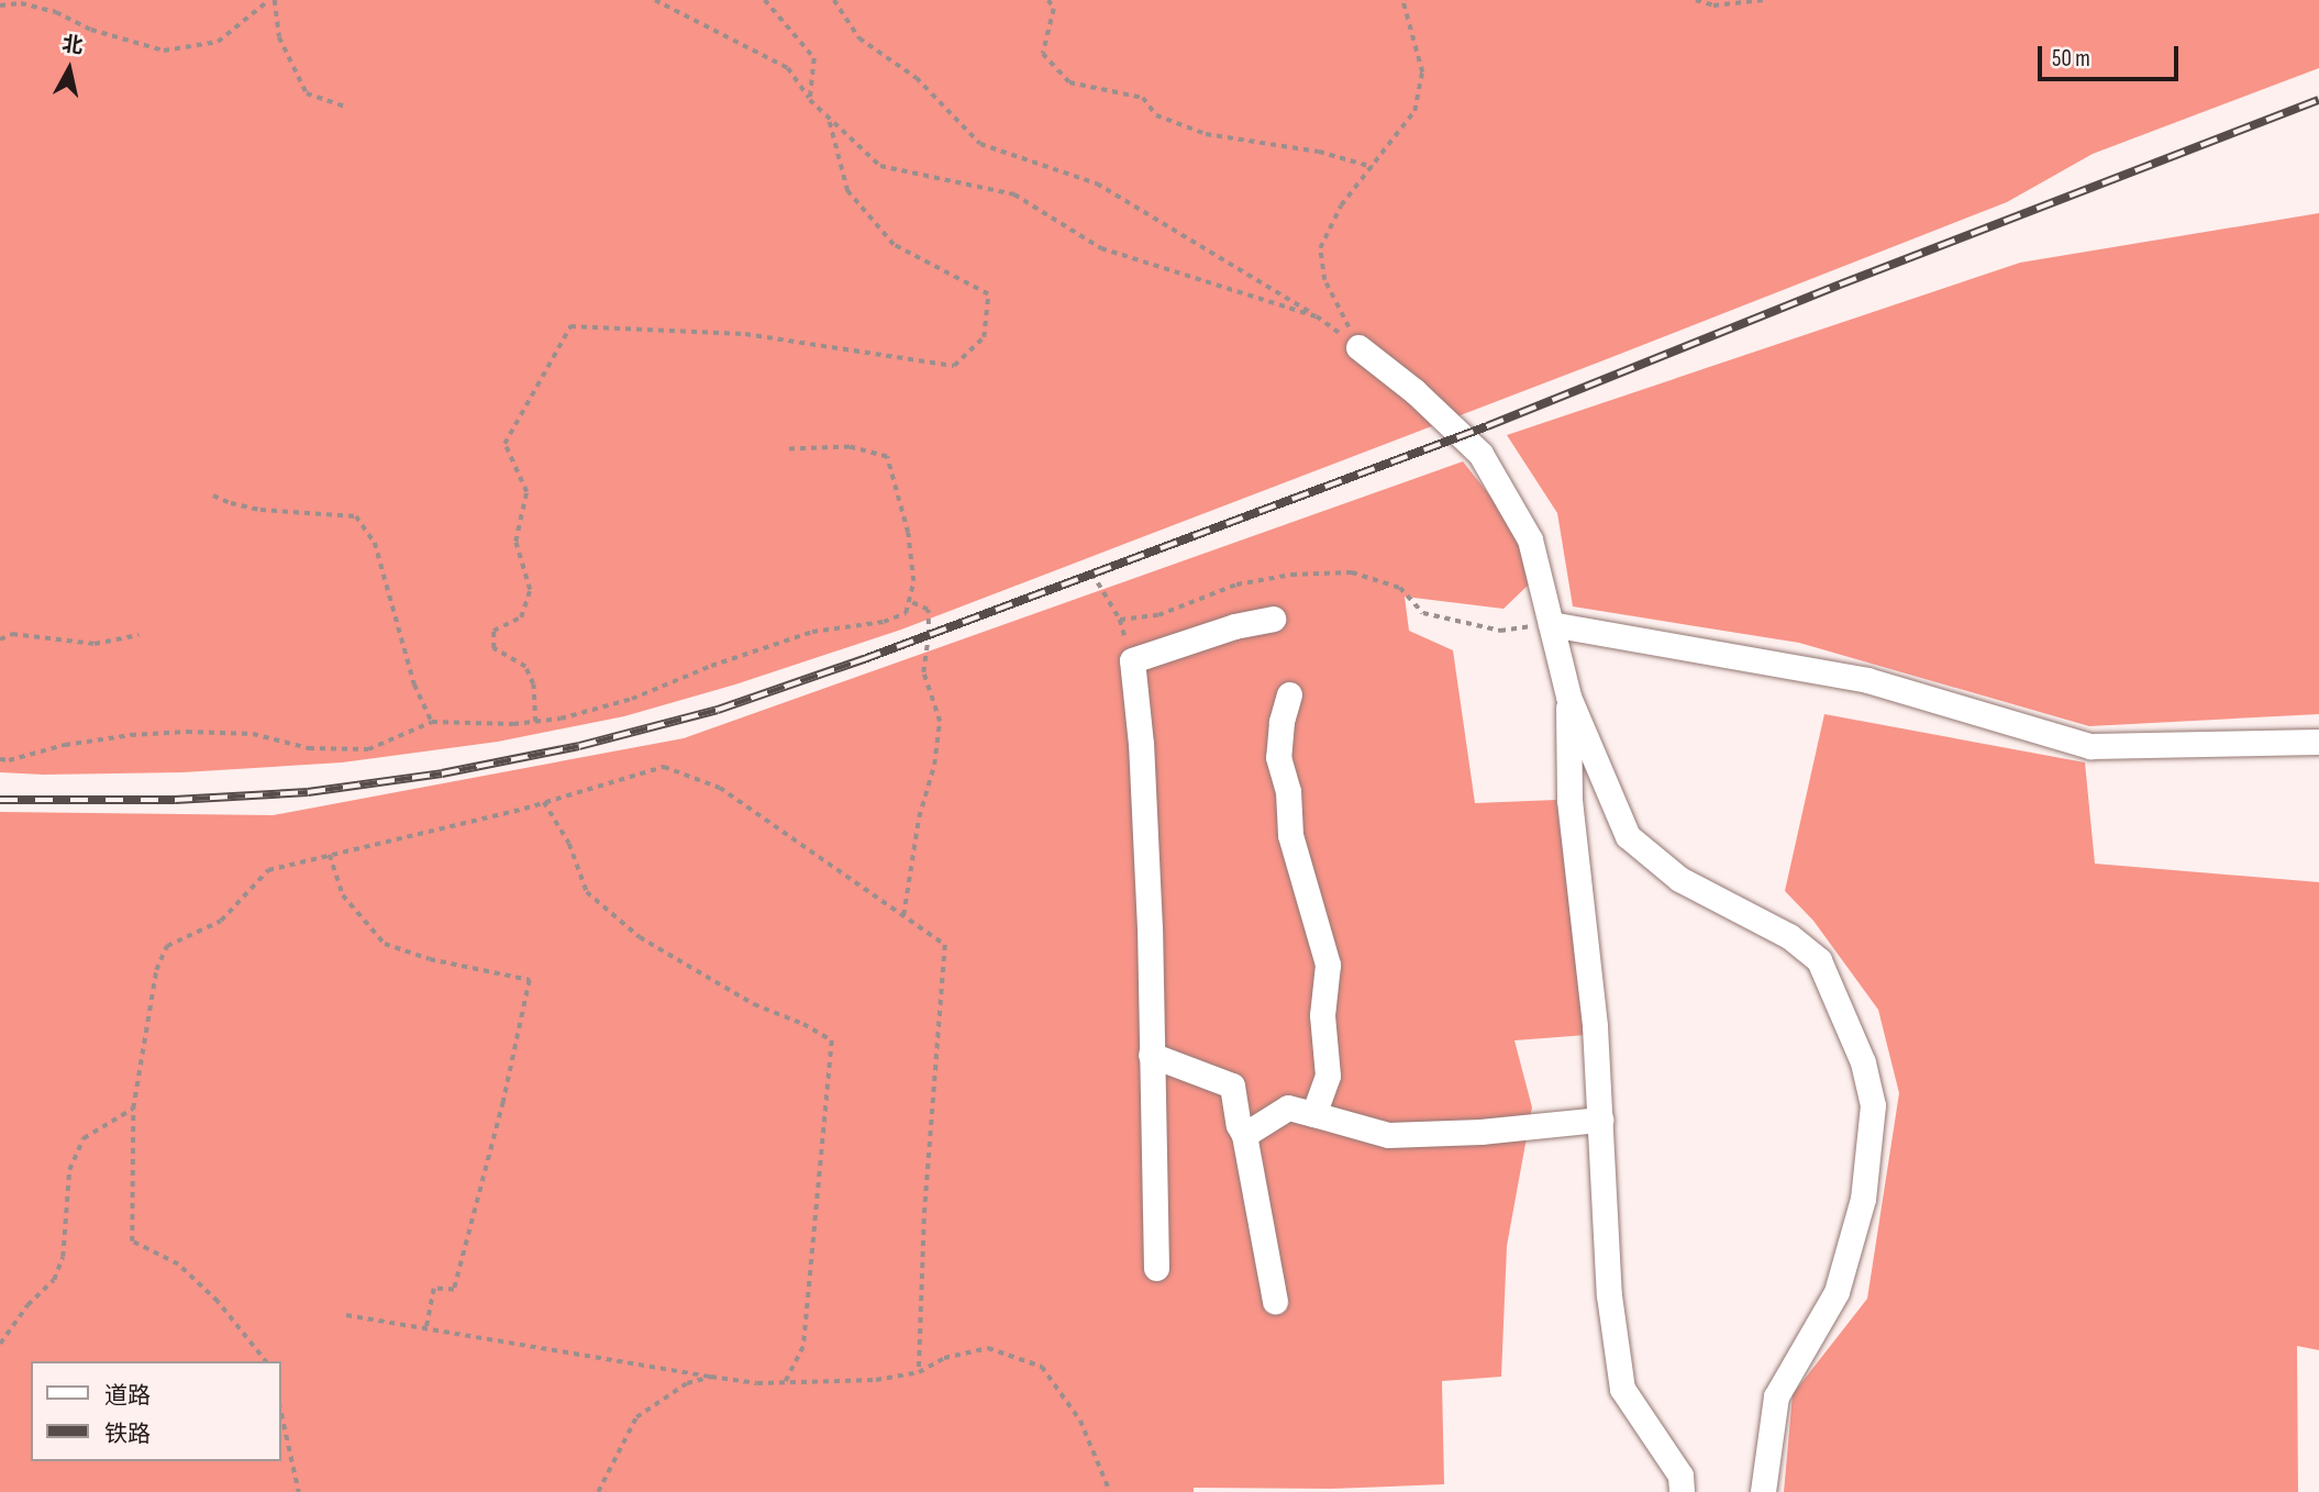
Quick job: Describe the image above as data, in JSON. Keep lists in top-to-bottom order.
{
  "legend": ["道路", "铁路"],
  "scale_bar": "50 m",
  "north": "top"
}
